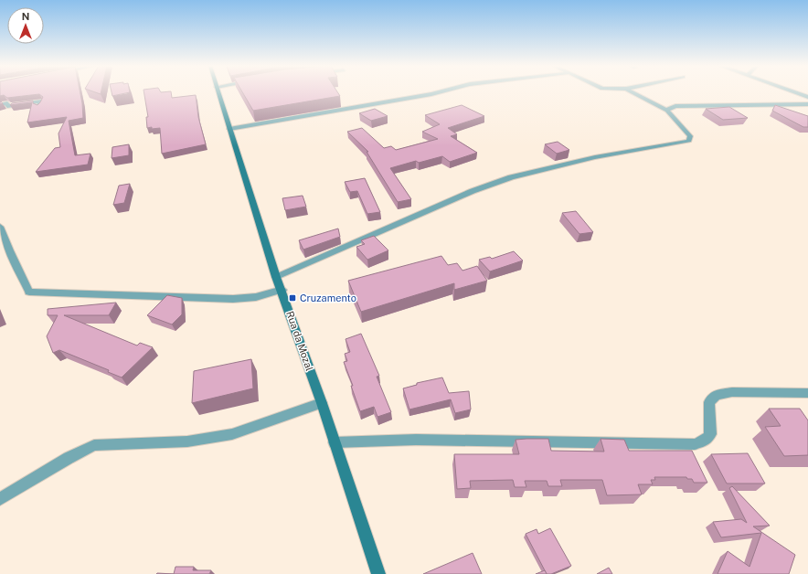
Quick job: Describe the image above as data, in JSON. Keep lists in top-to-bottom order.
{
  "streets": {
    "main road": ["Rua da Mozal"]
  },
  "places": {
    "transit": ["Cruzamento"]
  },
  "north": "top"
}
